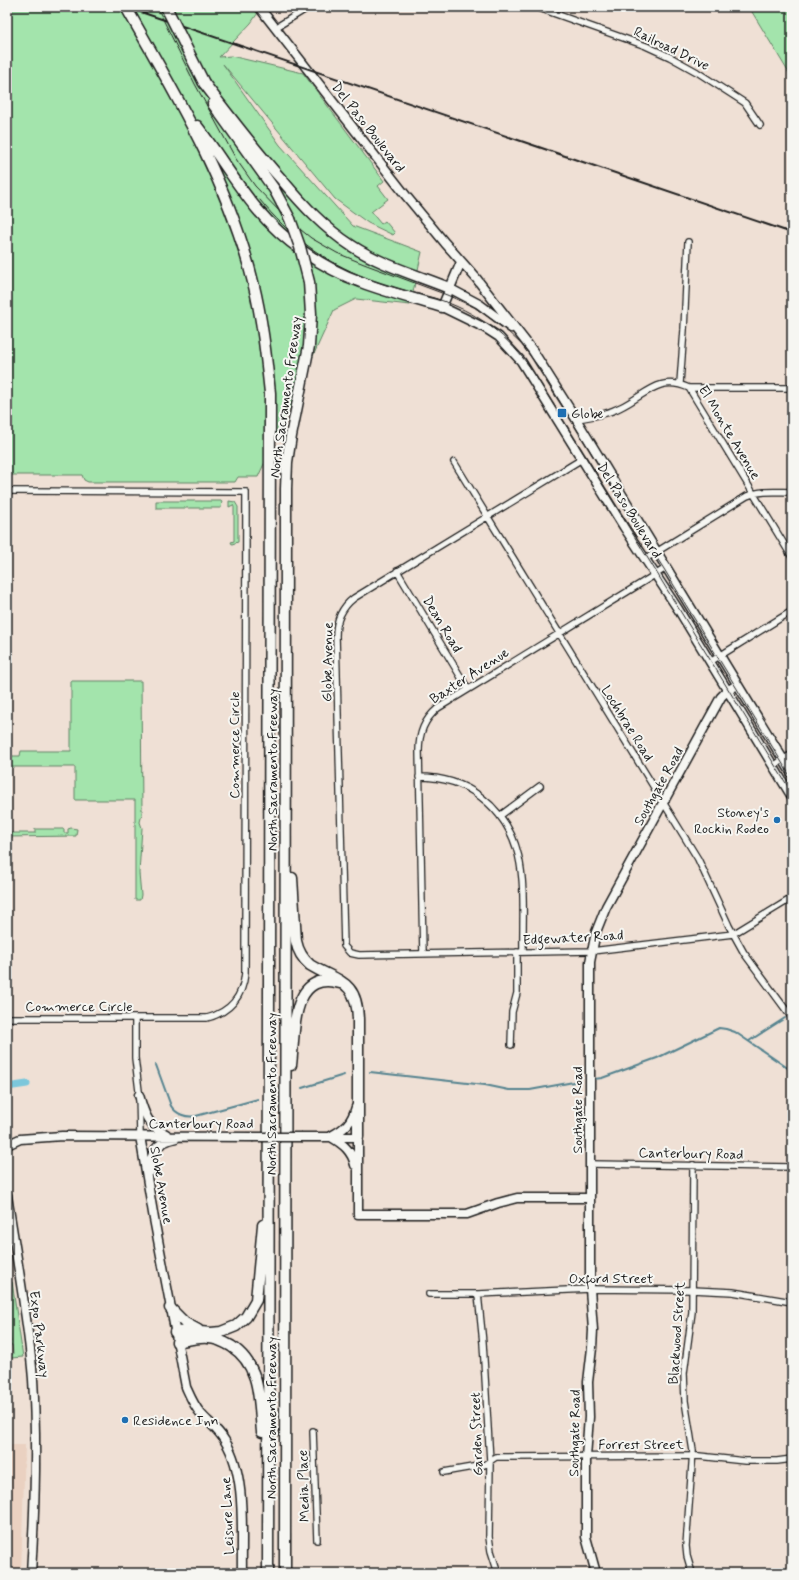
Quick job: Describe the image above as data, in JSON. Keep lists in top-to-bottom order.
{
  "streets": {
    "highway": ["North Sacramento Freeway"],
    "street": [
      "Railroad Drive",
      "Del Paso Boulevard",
      "El Monte Avenue",
      "Dean Road",
      "Globe Avenue",
      "Baxter Avenue",
      "Lochbrae Road",
      "Commerce Circle",
      "Southgate Road",
      "Edgewater Road",
      "Canterbury Road",
      "Slobe Avenue",
      "Oxford Street",
      "Blackwood Street",
      "Expo Parkway",
      "Garden Street",
      "Forrest Street",
      "Media Place",
      "Leisure Lane"
    ]
  },
  "crossings": [
    ["Del Paso Boulevard", "Globe Avenue"],
    ["Del Paso Boulevard", "Baxter Avenue"],
    ["Del Paso Boulevard", "Southgate Road"],
    ["Dean Road", "Globe Avenue"],
    ["Dean Road", "Baxter Avenue"],
    ["Globe Avenue", "Lochbrae Road"],
    ["Globe Avenue", "Edgewater Road"],
    ["Baxter Avenue", "Lochbrae Road"],
    ["Baxter Avenue", "Edgewater Road"],
    ["Lochbrae Road", "Southgate Road"],
    ["Lochbrae Road", "Edgewater Road"],
    ["Commerce Circle", "Slobe Avenue"],
    ["Southgate Road", "Edgewater Road"],
    ["Southgate Road", "Canterbury Road"],
    ["Southgate Road", "Oxford Street"],
    ["Southgate Road", "Forrest Street"],
    ["Canterbury Road", "Slobe Avenue"],
    ["Canterbury Road", "Blackwood Street"],
    ["Slobe Avenue", "Leisure Lane"],
    ["Oxford Street", "Blackwood Street"],
    ["Oxford Street", "Garden Street"],
    ["Blackwood Street", "Forrest Street"],
    ["Garden Street", "Forrest Street"]
  ],
  "places": {
    "transit": ["Globe"],
    "other": ["Stoney's Rockin Rodeo", "Residence Inn"]
  }
}
